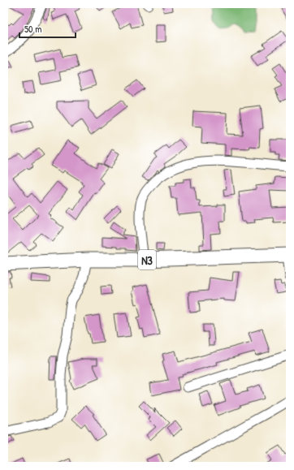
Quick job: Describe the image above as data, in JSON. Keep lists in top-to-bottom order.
{
  "streets": {
    "main road": ["N3"]
  },
  "scale_bar": "50 m"
}
